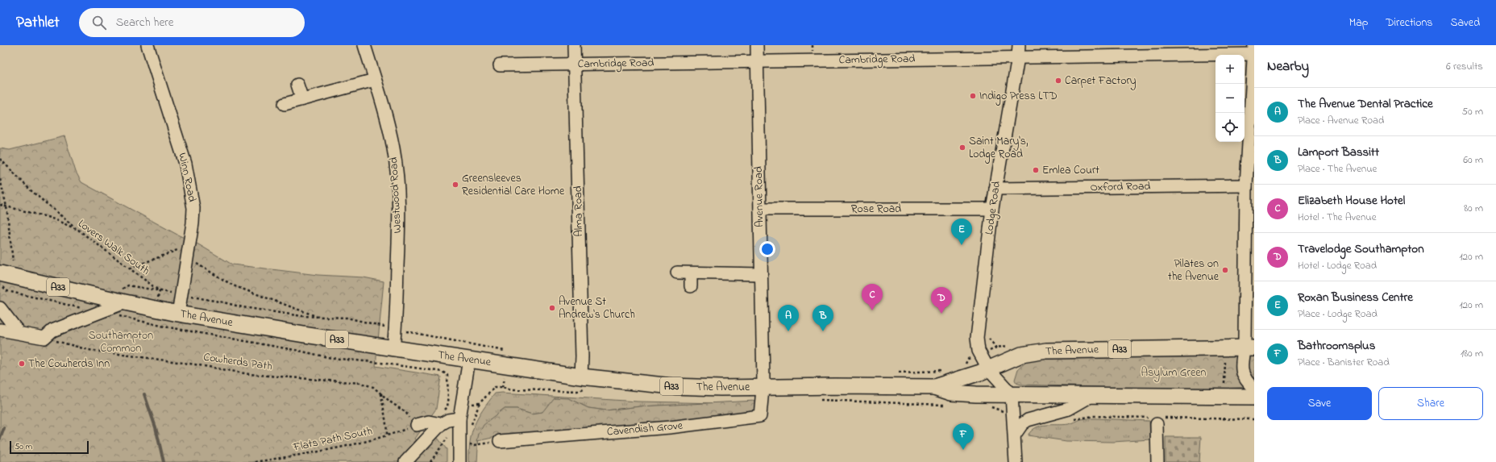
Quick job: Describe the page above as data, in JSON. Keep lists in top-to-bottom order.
{
  "streets": {
    "main road": ["A33", "The Avenue"],
    "street": [
      "Cambridge Road",
      "Winn Road",
      "Oxford Road",
      "Westwood Road",
      "Avenue Road",
      "Lodge Road",
      "Rose Road",
      "Alma Road",
      "Cavendish Grove"
    ],
    "path": ["Lovers Walk South", "Cowherds Path", "Flats Path South"]
  },
  "crossings": [
    ["Cambridge Road", "Avenue Road"],
    ["Cambridge Road", "Lodge Road"],
    ["Cambridge Road", "Alma Road"],
    ["Winn Road", "The Avenue"],
    ["Oxford Road", "Lodge Road"],
    ["Westwood Road", "The Avenue"],
    ["Avenue Road", "Rose Road"],
    ["Avenue Road", "The Avenue"],
    ["Avenue Road", "Cavendish Grove"],
    ["Lodge Road", "Rose Road"],
    ["Lodge Road", "The Avenue"],
    ["Alma Road", "The Avenue"],
    ["The Avenue", "Cavendish Grove"],
    ["Cowherds Path", "Flats Path South"]
  ],
  "parks": ["Southampton Common", "Asylum Green"],
  "places": [
    "Carpet Factory",
    "Indigo Press LTD",
    "Saint Mary's, Lodge Road",
    "Emlea Court",
    "Greensleeves Residential Care Home",
    "Pilates on the Avenue",
    "Avenue St Andrew's Church",
    "The Cowherds Inn"
  ],
  "scale_bar": "50 m",
  "page": {
    "header": "Pathlet",
    "search": "Search here",
    "nav": ["Map", "Directions", "Saved"],
    "heading": ["Nearby", "6 results"],
    "map_buttons": ["+", "−"],
    "list": [
      {
        "mark": "A",
        "name": "The Avenue Dental Practice",
        "note": "Place · Avenue Road",
        "value": "50 m"
      },
      {
        "mark": "B",
        "name": "Lamport Bassitt",
        "note": "Place · The Avenue",
        "value": "60 m"
      },
      {
        "mark": "C",
        "name": "Elizabeth House Hotel",
        "note": "Hotel · The Avenue",
        "value": "80 m"
      },
      {
        "mark": "D",
        "name": "Travelodge Southampton",
        "note": "Hotel · Lodge Road",
        "value": "120 m"
      },
      {
        "mark": "E",
        "name": "Roxan Business Centre",
        "note": "Place · Lodge Road",
        "value": "120 m"
      },
      {
        "mark": "F",
        "name": "Bathroomsplus",
        "note": "Place · Banister Road",
        "value": "180 m"
      }
    ],
    "pins": [
      "E",
      "C",
      "D",
      "A",
      "B",
      "F"
    ],
    "buttons": ["Save", "Share"],
    "scale": "50 m"
  }
}
